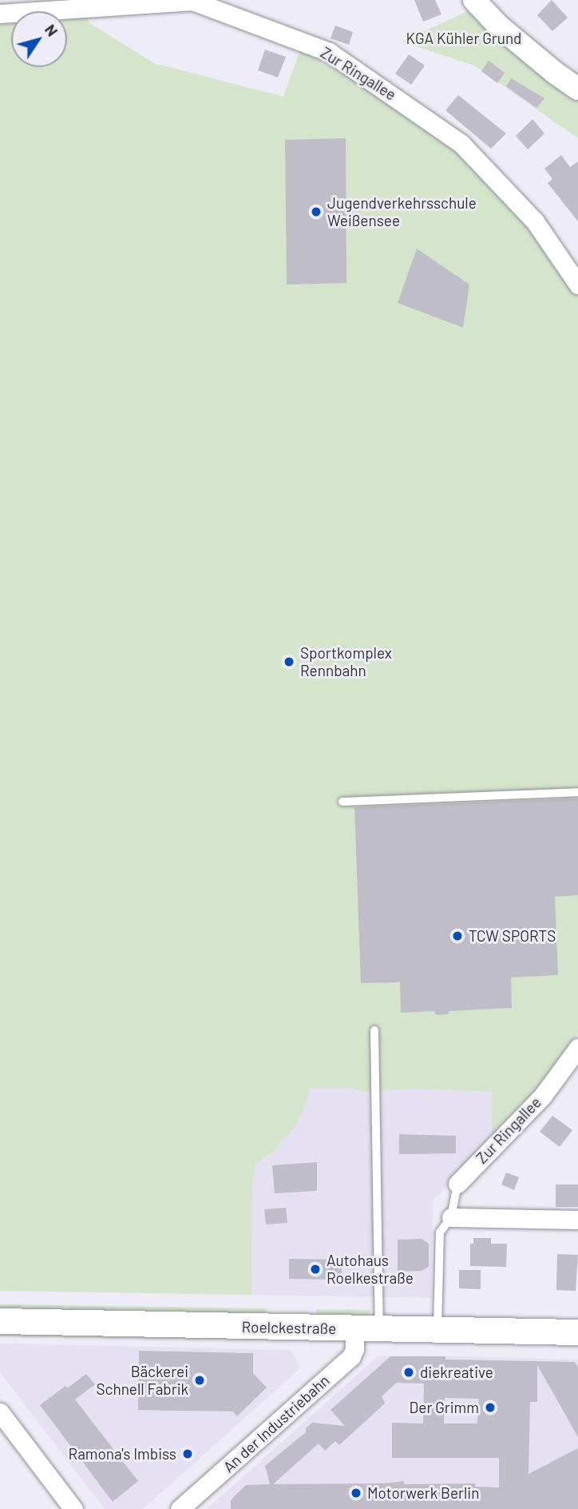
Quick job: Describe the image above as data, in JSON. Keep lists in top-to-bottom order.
{
  "streets": {
    "main road": ["Roelckestraße"],
    "street": ["Zur Ringallee", "An der Industriebahn"]
  },
  "crossings": [
    ["Zur Ringallee", "Roelckestraße"],
    ["Roelckestraße", "An der Industriebahn"]
  ],
  "parks": ["KGA Kühler Grund"],
  "places": [
    "Jugendverkehrsschule Weißensee",
    "Sportkomplex Rennbahn",
    "TCW SPORTS",
    "Autohaus Roelkestraße",
    "diekreative",
    "Bäckerei Schnell Fabrik",
    "Der Grimm",
    "Ramona's Imbiss",
    "Motorwerk Berlin"
  ],
  "north": "top right"
}
